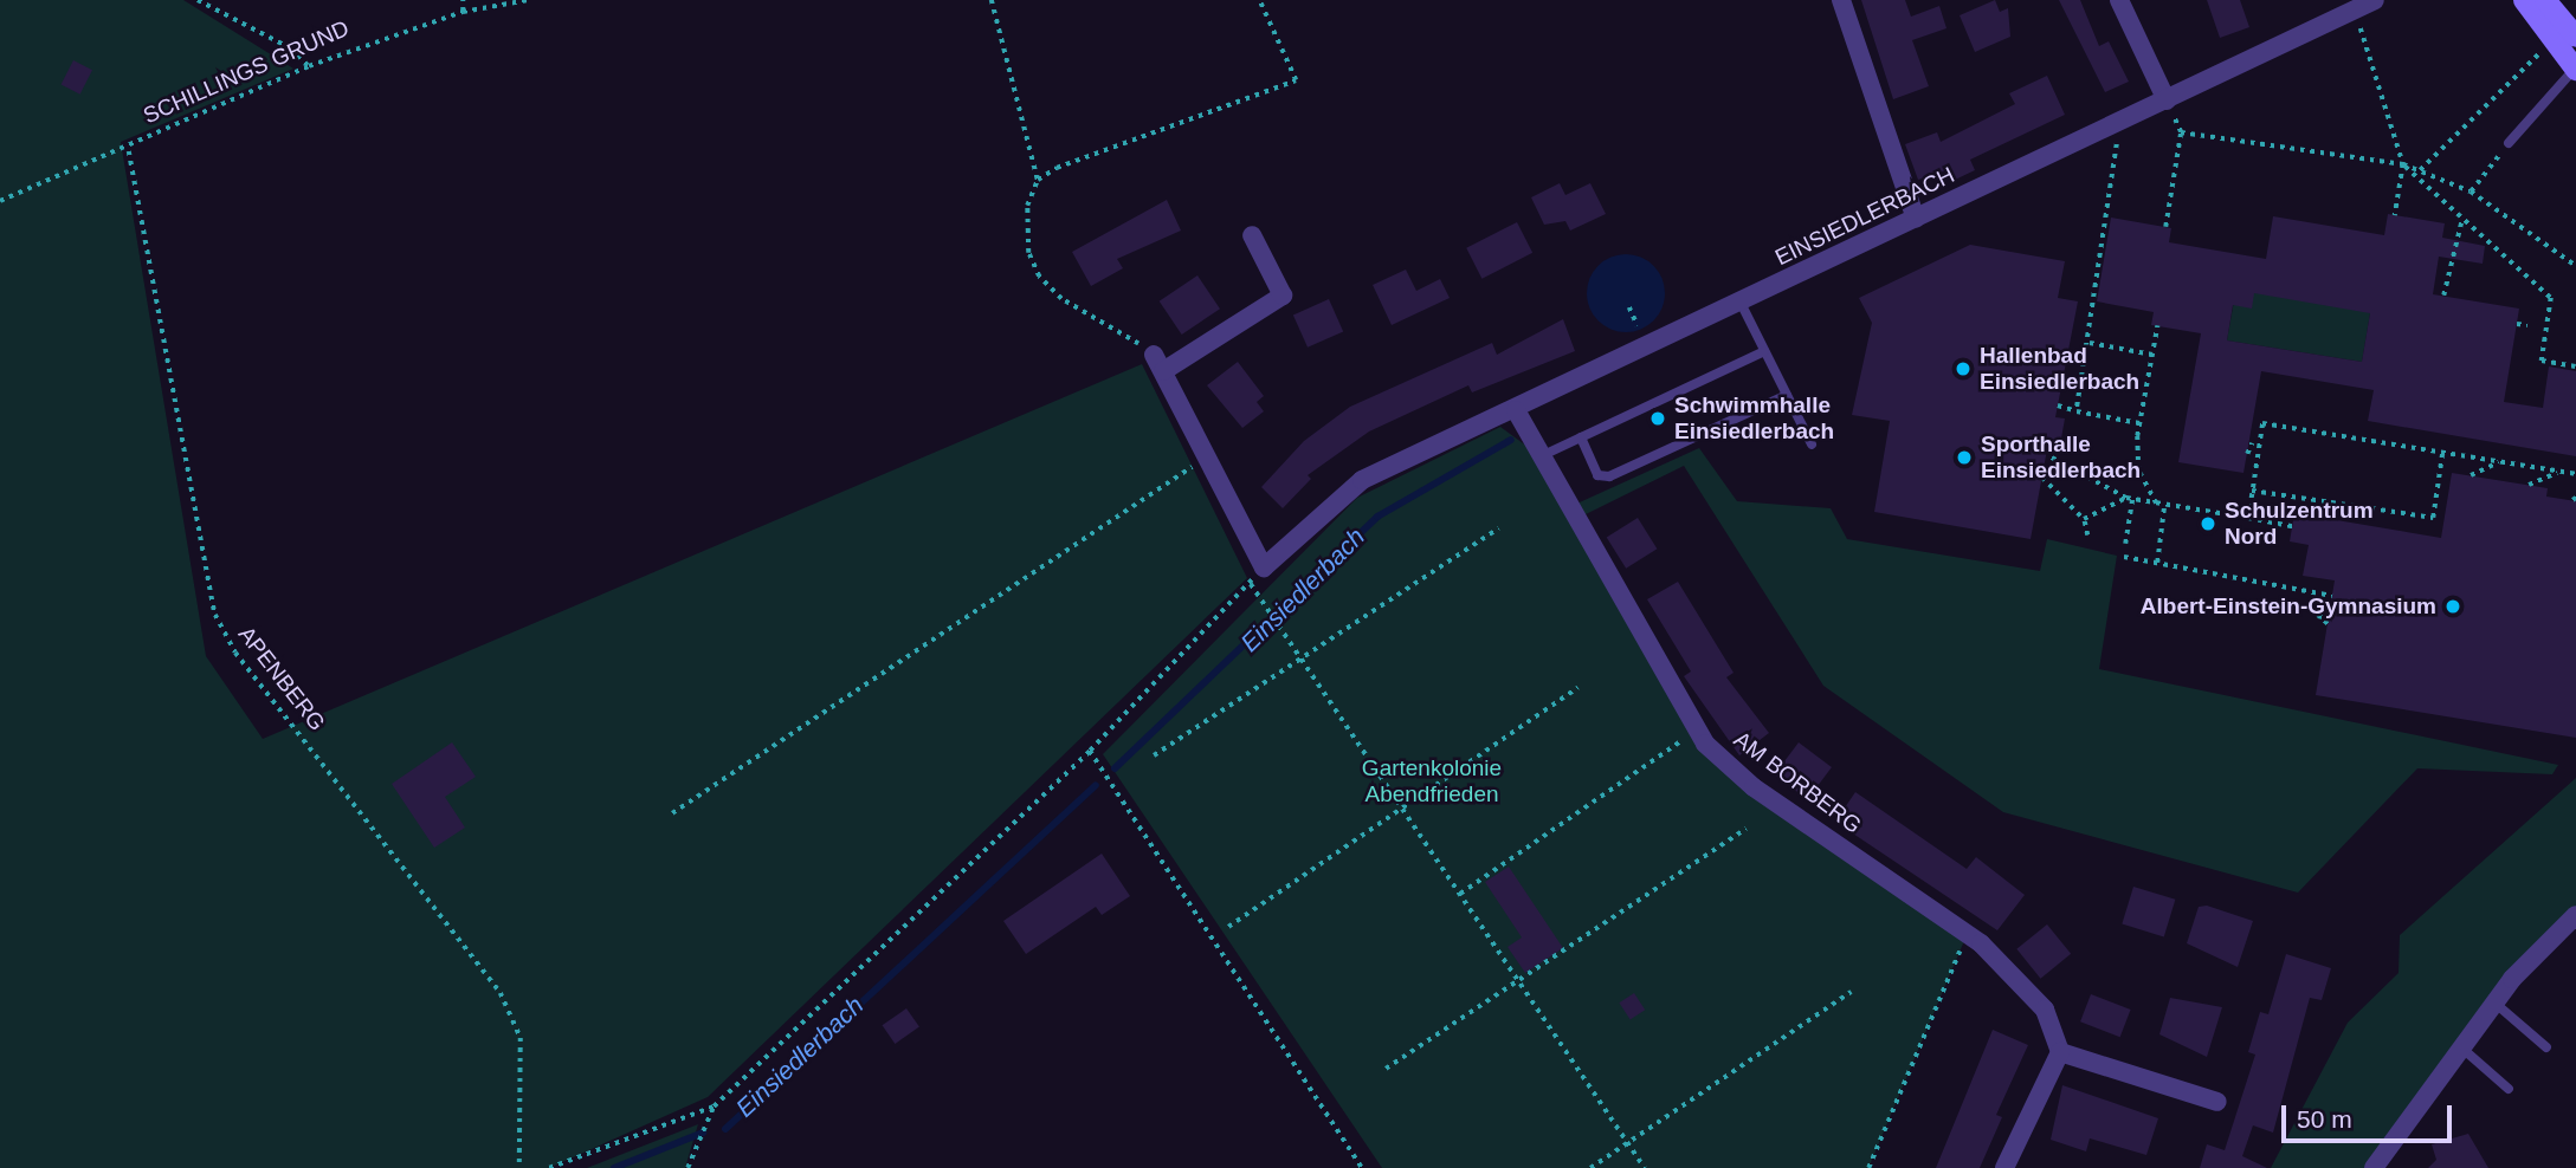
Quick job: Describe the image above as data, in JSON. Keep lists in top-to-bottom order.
{
  "streets": {
    "street": ["EINSIEDLERBACH", "AM BORBERG"],
    "path": ["SCHILLINGS GRUND", "APENBERG"]
  },
  "crossings": [
    ["SCHILLINGS GRUND", "APENBERG"],
    ["EINSIEDLERBACH", "AM BORBERG"]
  ],
  "water": ["Einsiedlerbach"],
  "parks": ["Gartenkolonie Abendfrieden"],
  "places": [
    "Hallenbad Einsiedlerbach",
    "Schwimmhalle Einsiedlerbach",
    "Sporthalle Einsiedlerbach",
    "Schulzentrum Nord",
    "Albert-Einstein-Gymnasium"
  ],
  "scale_bar": "50 m"
}
